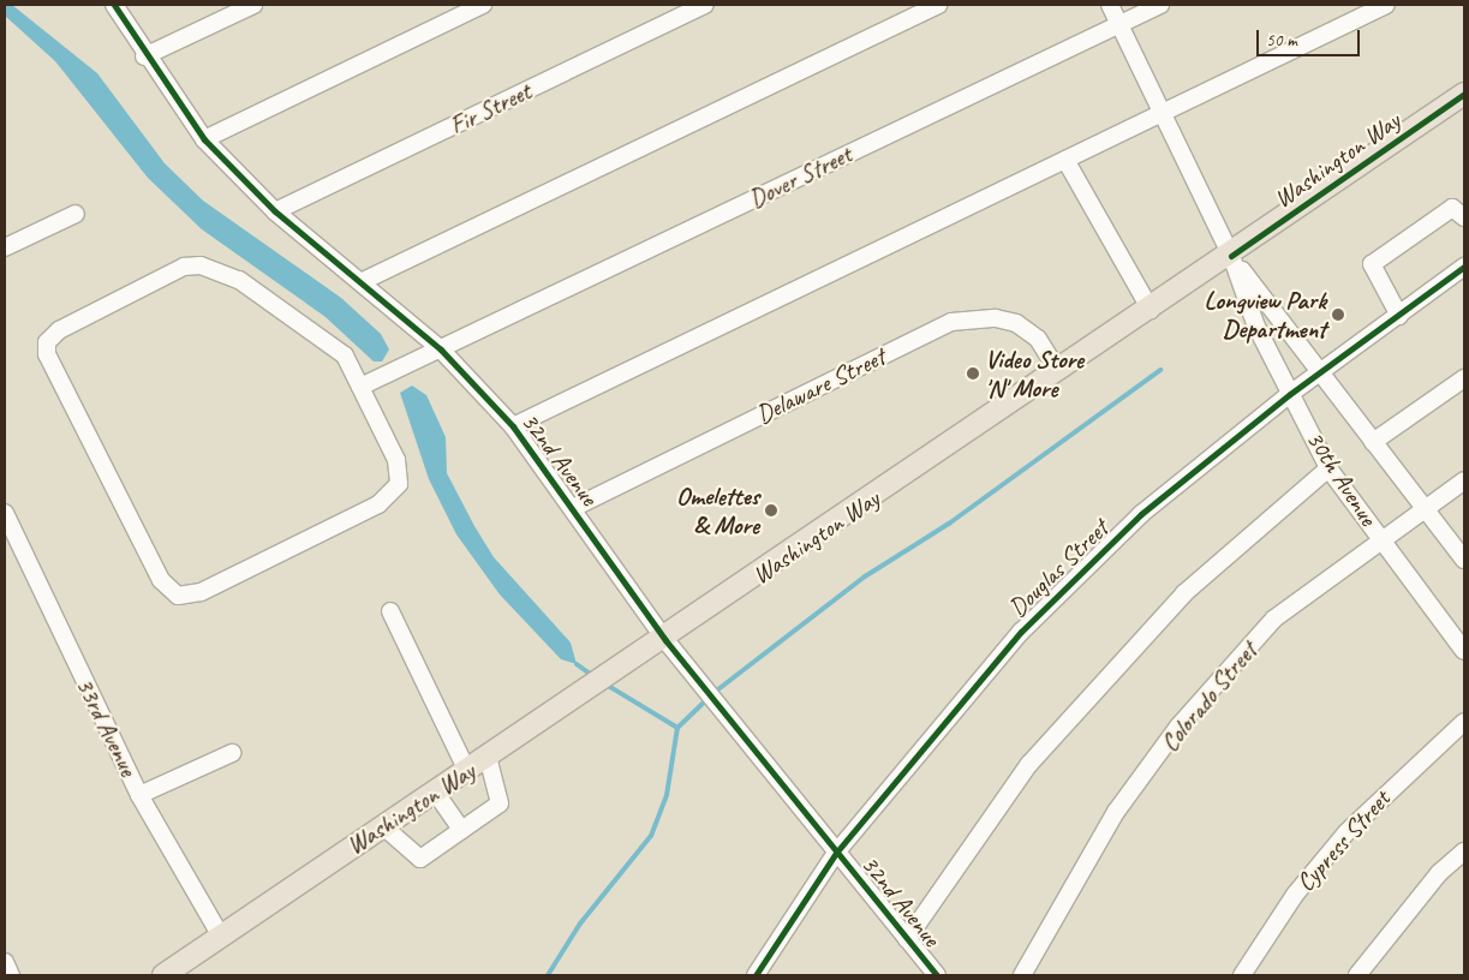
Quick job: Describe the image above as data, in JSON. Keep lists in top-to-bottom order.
{
  "streets": {
    "main road": ["Washington Way"],
    "street": [
      "Fir Street",
      "Dover Street",
      "Delaware Street",
      "32nd Avenue",
      "30th Avenue",
      "Douglas Street",
      "Colorado Street",
      "33rd Avenue",
      "Cypress Street"
    ]
  },
  "crossings": [
    ["Fir Street", "32nd Avenue"],
    ["Washington Way", "Delaware Street"],
    ["Washington Way", "32nd Avenue"],
    ["Washington Way", "30th Avenue"],
    ["Washington Way", "33rd Avenue"],
    ["Dover Street", "32nd Avenue"],
    ["Dover Street", "30th Avenue"],
    ["Delaware Street", "32nd Avenue"],
    ["32nd Avenue", "Douglas Street"],
    ["30th Avenue", "Douglas Street"],
    ["30th Avenue", "Colorado Street"]
  ],
  "places": ["Longview Park Department", "Video Store 'N' More", "Omelettes & More"],
  "scale_bar": "50 m"
}
